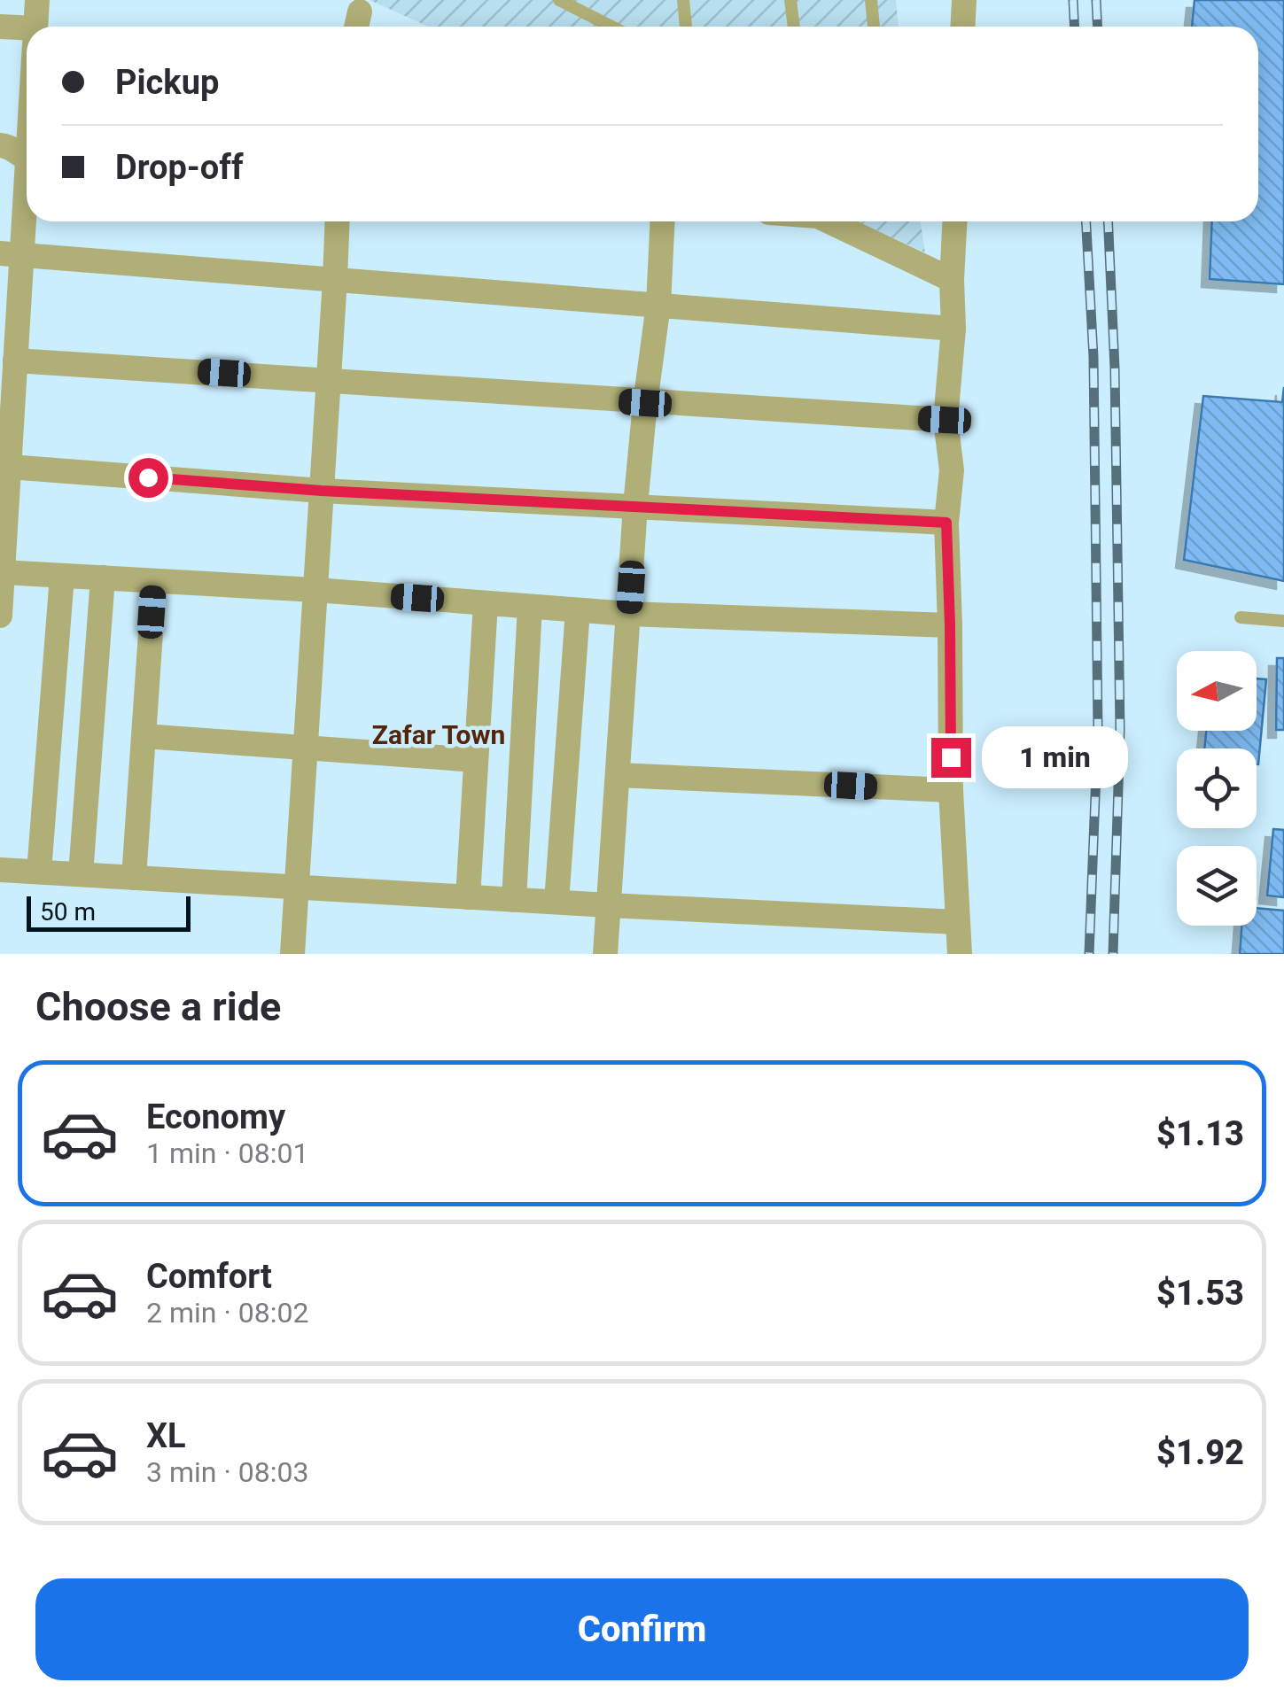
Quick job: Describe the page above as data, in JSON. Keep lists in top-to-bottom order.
{
  "districts": ["Zafar Town"],
  "scale_bar": "50 m",
  "north": "left",
  "page": {
    "banner": ["Pickup", "Drop-off"],
    "bubble": "1 min",
    "scale": "50 m",
    "heading": "Choose a ride",
    "list": [
      {
        "name": "Economy",
        "note": "1 min · 08:01",
        "value": "$1.13"
      },
      {
        "name": "Comfort",
        "note": "2 min · 08:02",
        "value": "$1.53"
      },
      {
        "name": "XL",
        "note": "3 min · 08:03",
        "value": "$1.92"
      }
    ],
    "buttons": "Confirm"
  }
}
